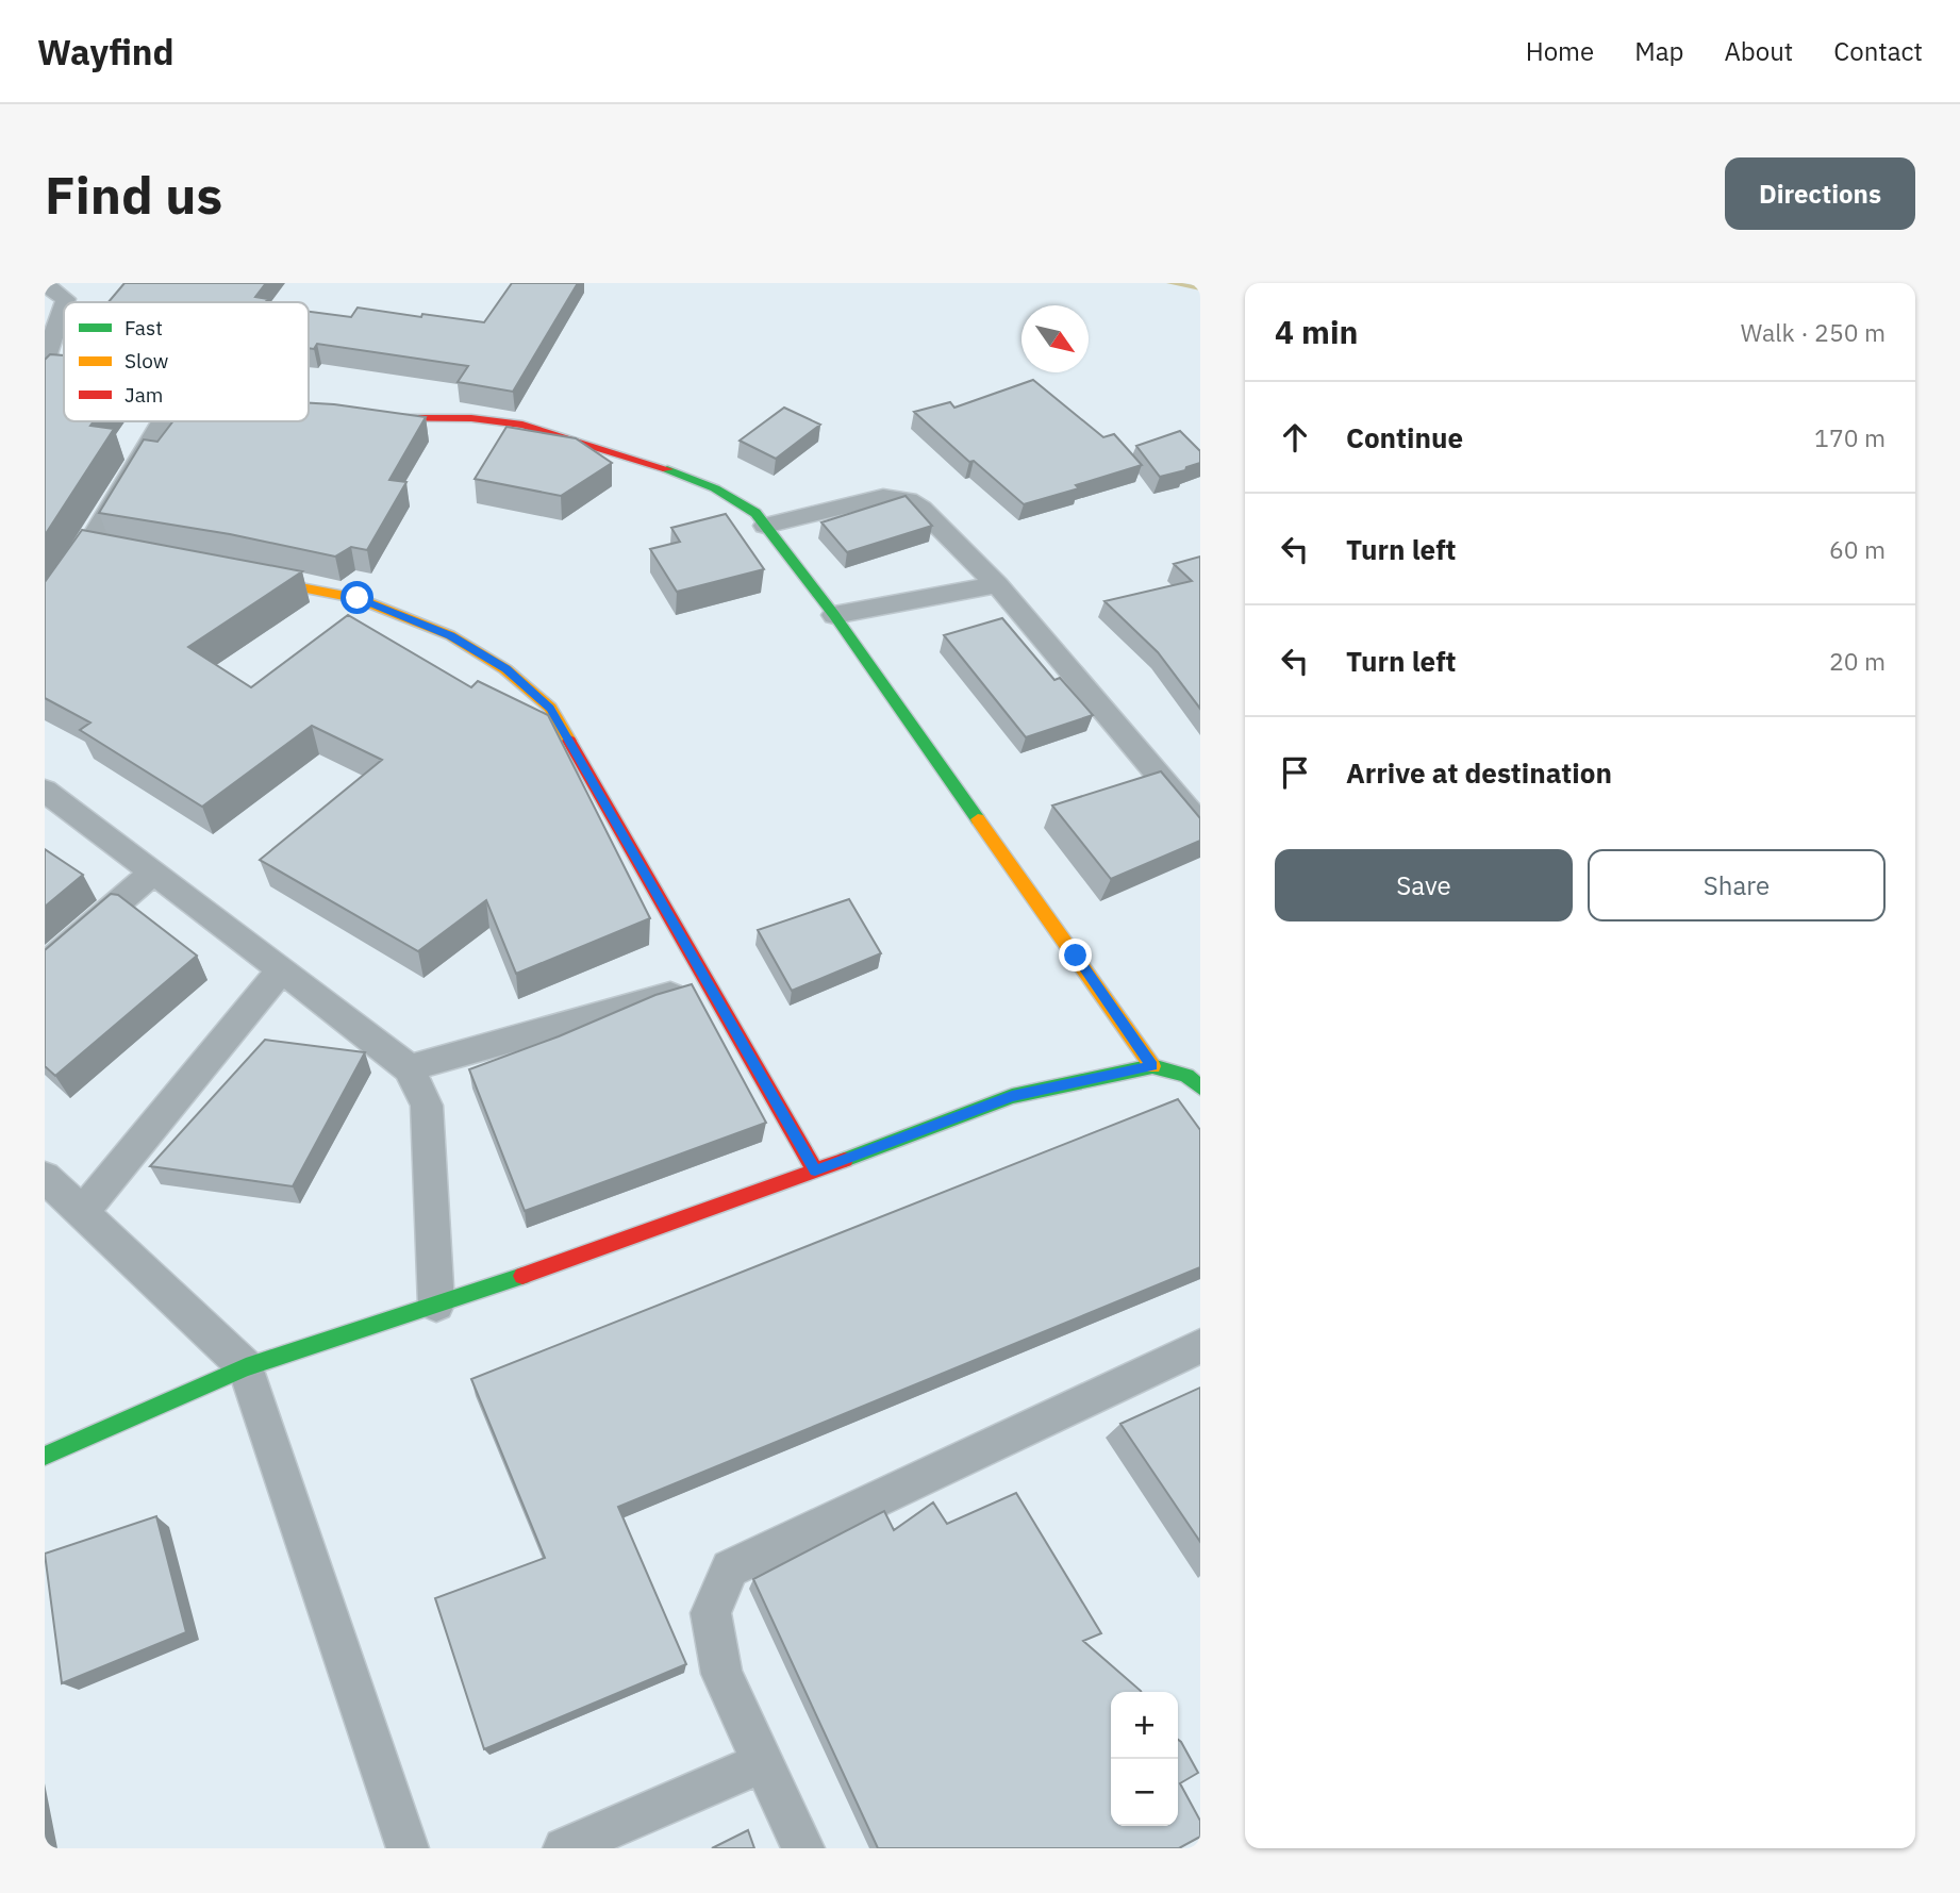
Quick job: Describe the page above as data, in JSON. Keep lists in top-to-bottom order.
{
  "legend": ["Fast", "Slow", "Jam"],
  "north": "bottom right",
  "page": {
    "header": "Wayfind",
    "nav": [
      "Home",
      "Map",
      "About",
      "Contact"
    ],
    "buttons": [
      "Directions",
      ["Save", "Share"]
    ],
    "title": "Find us",
    "heading": ["4 min", "Walk · 250 m"],
    "list": [
      ["Continue", "170 m"],
      ["Turn left", "60 m"],
      ["Turn left", "20 m"],
      "Arrive at destination"
    ],
    "map_buttons": ["+", "−"]
  }
}
